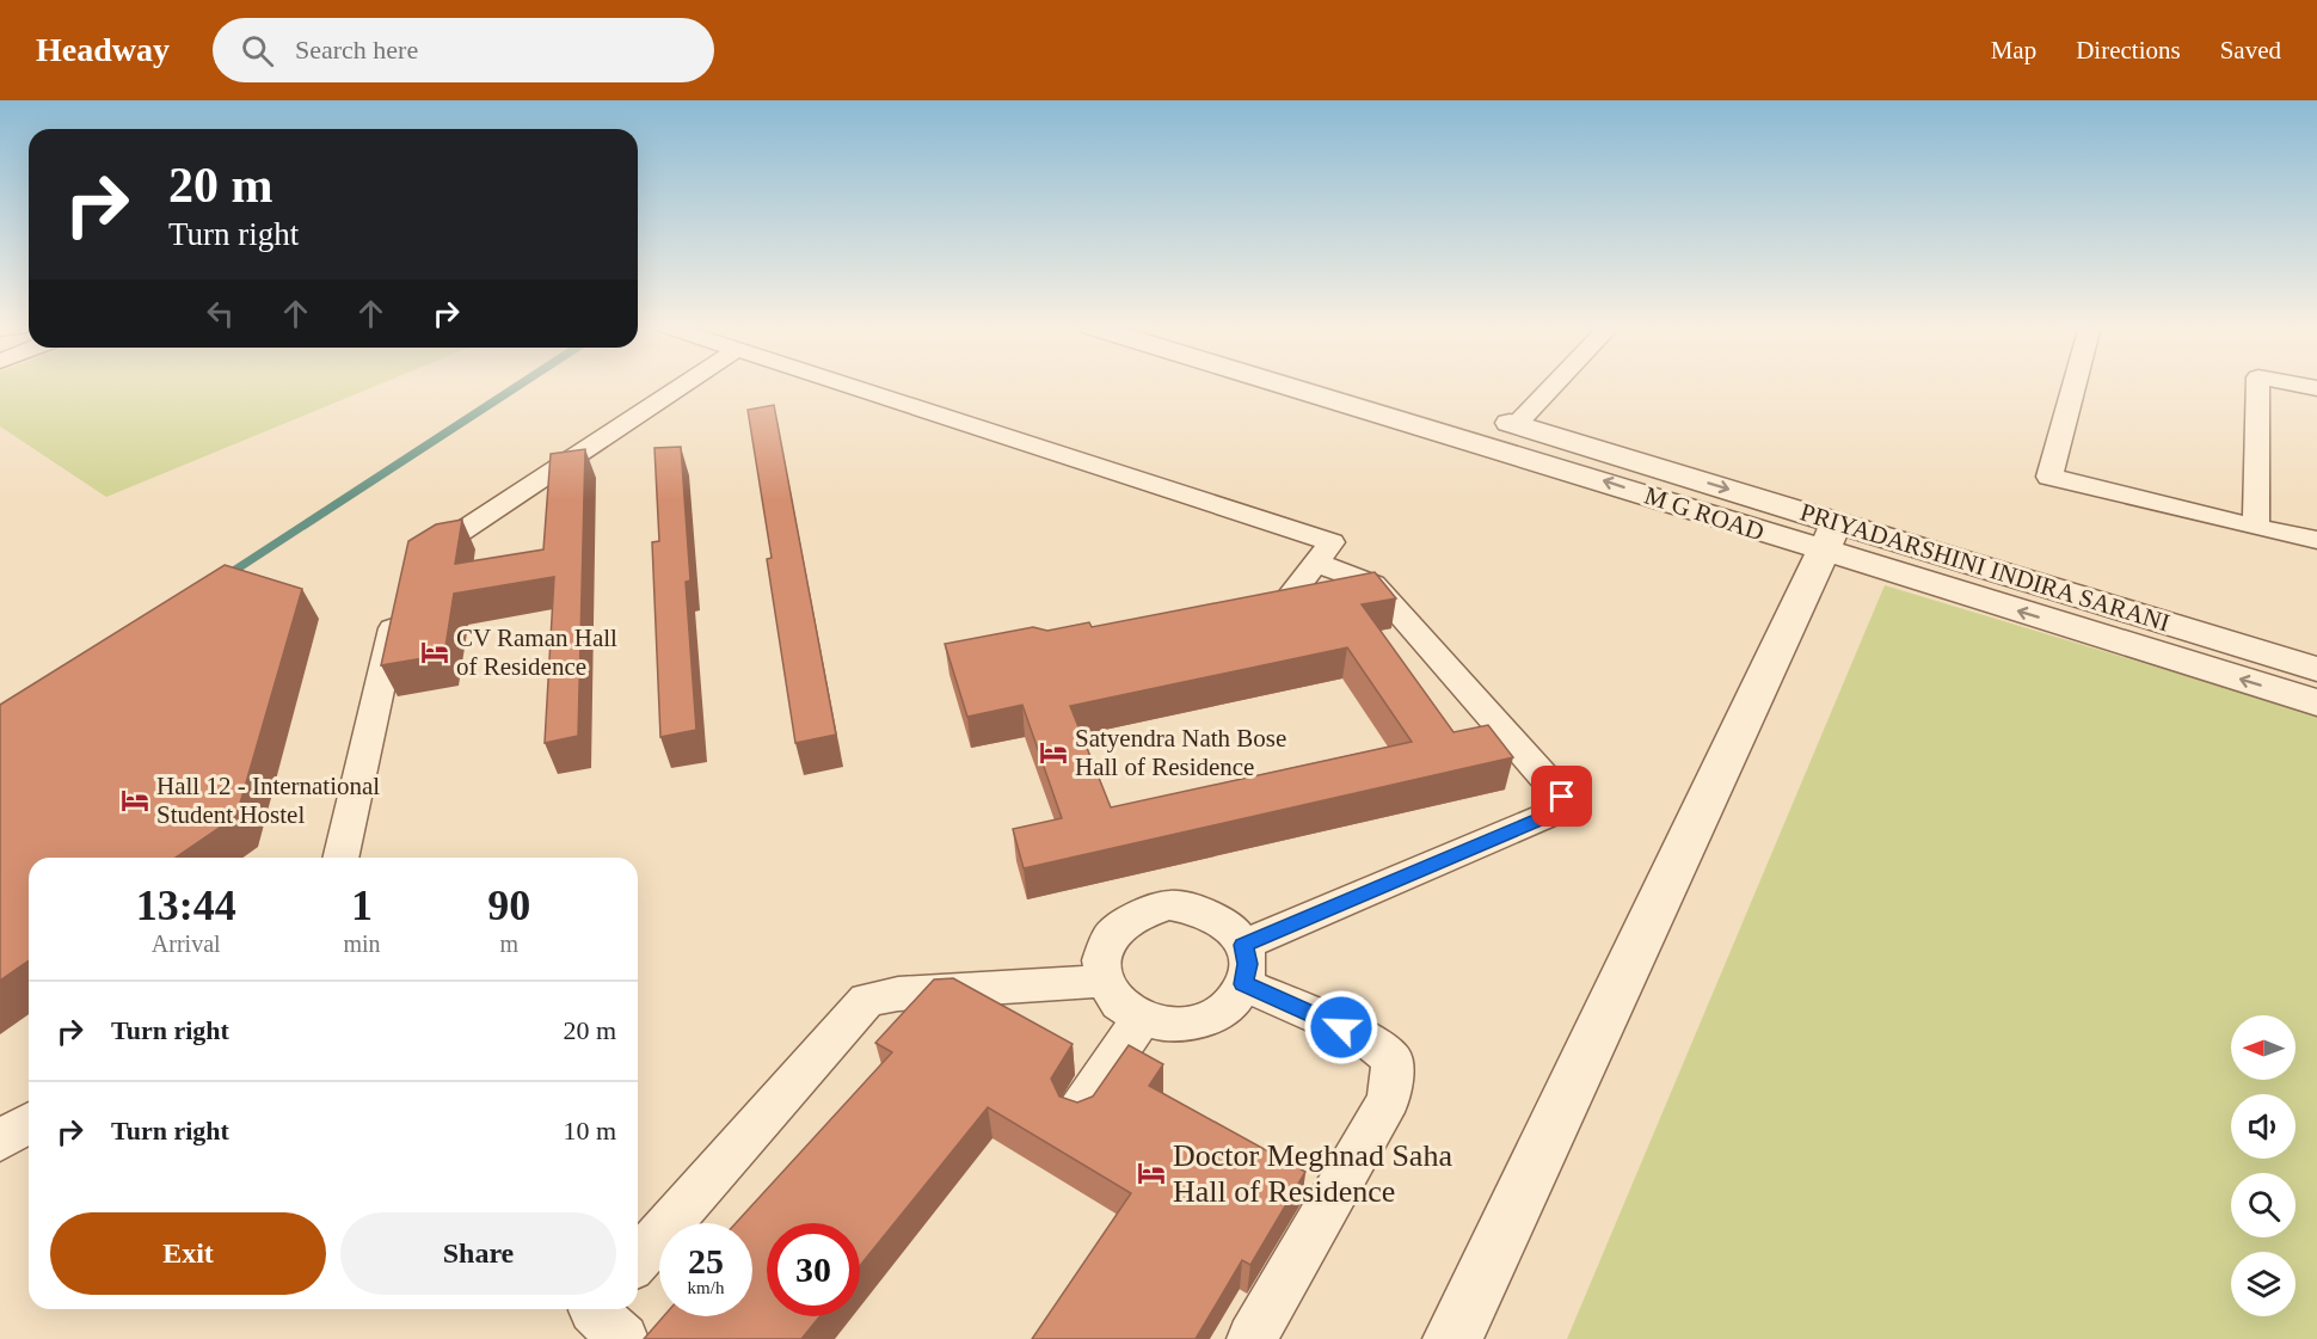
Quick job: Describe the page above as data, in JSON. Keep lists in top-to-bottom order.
{
  "streets": {
    "street": ["M G ROAD", "PRIYADARSHINI INDIRA SARANI"]
  },
  "crossings": [
    ["M G ROAD", "PRIYADARSHINI INDIRA SARANI"]
  ],
  "one_way": ["M G ROAD", "PRIYADARSHINI INDIRA SARANI"],
  "places": {
    "hotel": [
      "CV Raman Hall of Residence",
      "Satyendra Nath Bose Hall of Residence",
      "Hall 12 - International Student Hostel",
      "Doctor Meghnad Saha Hall of Residence"
    ]
  },
  "north": "left",
  "page": {
    "header": "Headway",
    "search": "Search here",
    "nav": ["Map", "Directions", "Saved"],
    "turn": ["20 m", "Turn right"],
    "eta": [
      "13:44",
      "Arrival",
      "1",
      "min",
      "90",
      "m"
    ],
    "list": [
      {
        "name": "Turn right",
        "value": "20 m"
      },
      {
        "name": "Turn right",
        "value": "10 m"
      }
    ],
    "buttons": ["Exit", "Share"],
    "speed": "25 km/h",
    "limit": "30"
  }
}
